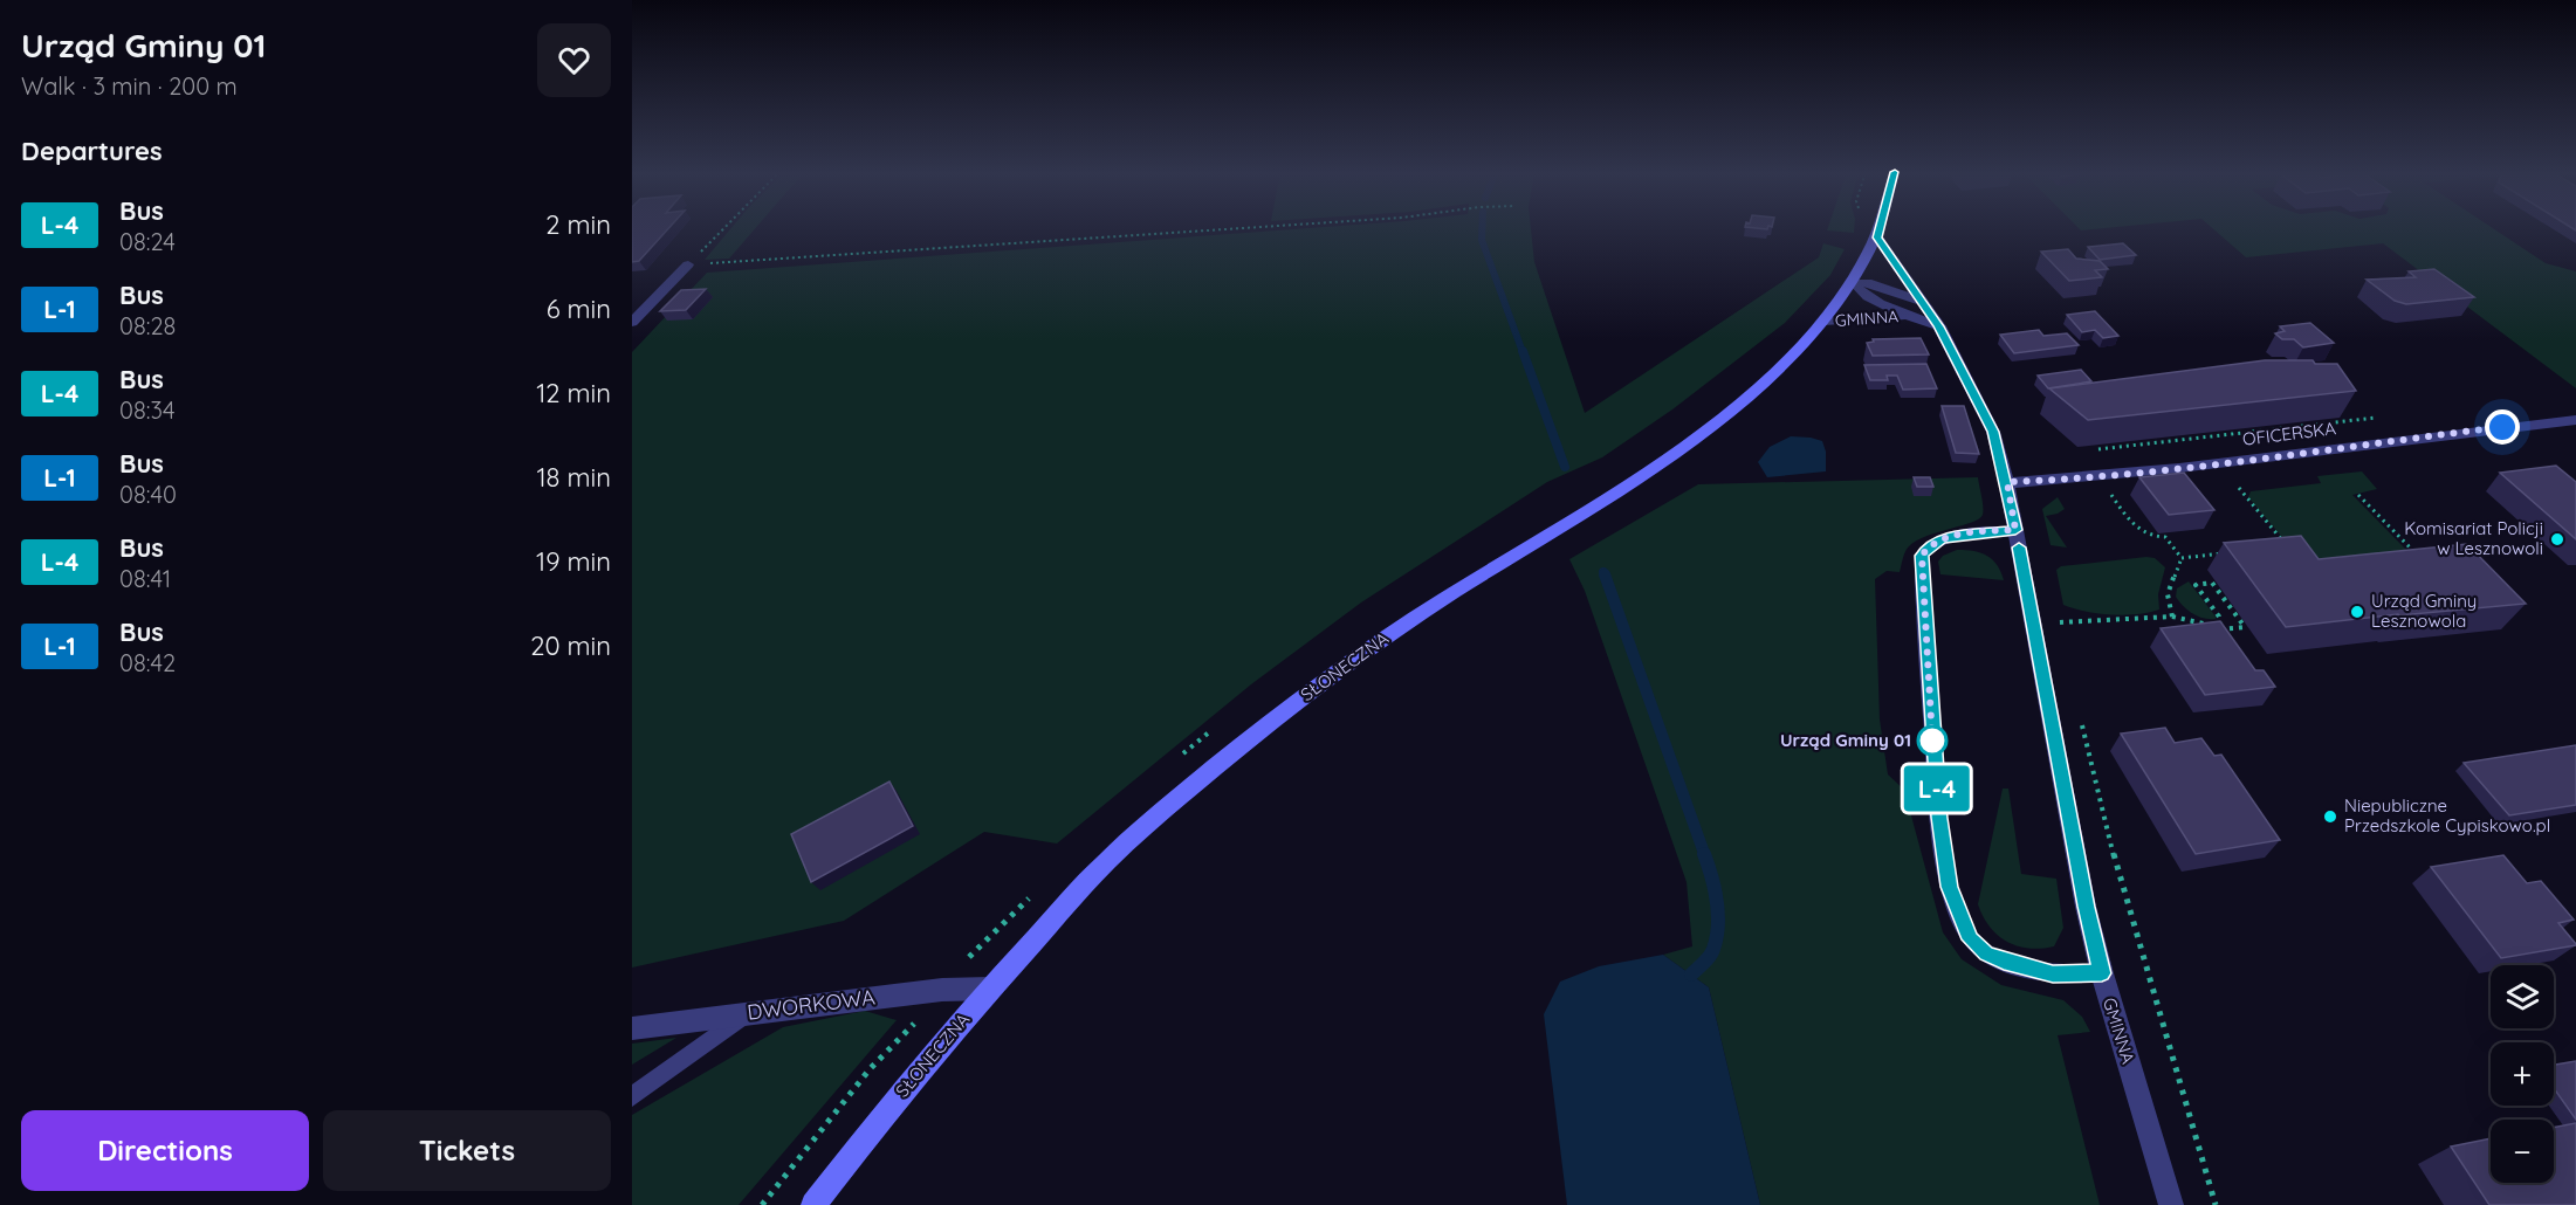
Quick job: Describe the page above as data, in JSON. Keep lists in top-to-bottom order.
{
  "streets": {
    "main road": ["SŁONECZNA"],
    "street": ["GMINNA", "OFICERSKA", "DWORKOWA"]
  },
  "crossings": [
    ["GMINNA", "OFICERSKA"],
    ["GMINNA", "SŁONECZNA"],
    ["SŁONECZNA", "DWORKOWA"]
  ],
  "places": [
    "Komisariat Policji w Lesznowoli",
    "Urząd Gminy Lesznowola",
    "Urząd Gminy 01",
    "Niepubliczne Przedszkole Cypiskowo.pl"
  ],
  "lines": ["bus line L-4"],
  "page": {
    "heading": [
      ["Urząd Gminy 01", "Walk · 3 min · 200 m"],
      "Departures"
    ],
    "on_map": "L-4",
    "list": [
      {
        "mark": "L-4",
        "name": "Bus",
        "note": "08:24",
        "value": "2 min"
      },
      {
        "mark": "L-1",
        "name": "Bus",
        "note": "08:28",
        "value": "6 min"
      },
      {
        "mark": "L-4",
        "name": "Bus",
        "note": "08:34",
        "value": "12 min"
      },
      {
        "mark": "L-1",
        "name": "Bus",
        "note": "08:40",
        "value": "18 min"
      },
      {
        "mark": "L-4",
        "name": "Bus",
        "note": "08:41",
        "value": "19 min"
      },
      {
        "mark": "L-1",
        "name": "Bus",
        "note": "08:42",
        "value": "20 min"
      }
    ],
    "map_buttons": ["+", "−"],
    "buttons": ["Directions", "Tickets"]
  }
}
